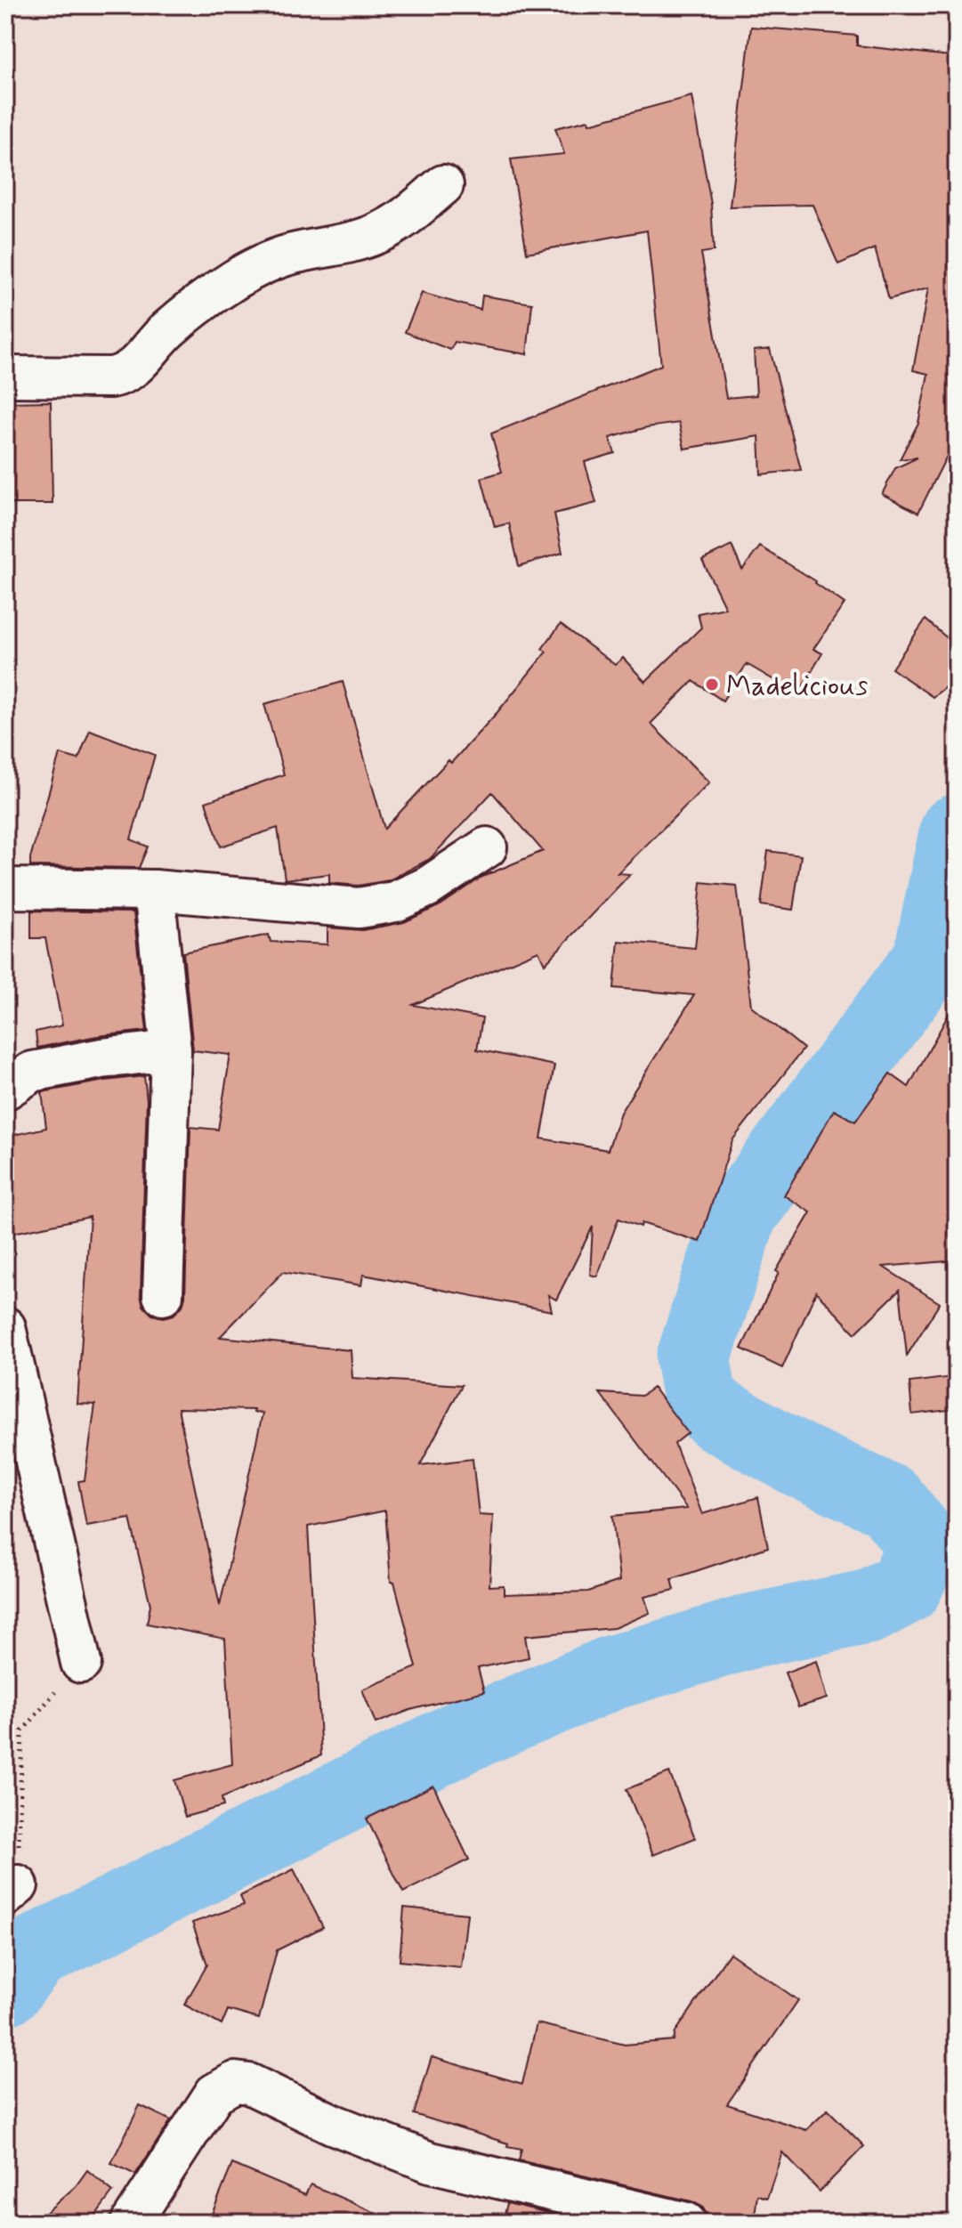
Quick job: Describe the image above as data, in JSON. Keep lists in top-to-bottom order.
{
  "places": ["Madelicious"]
}
